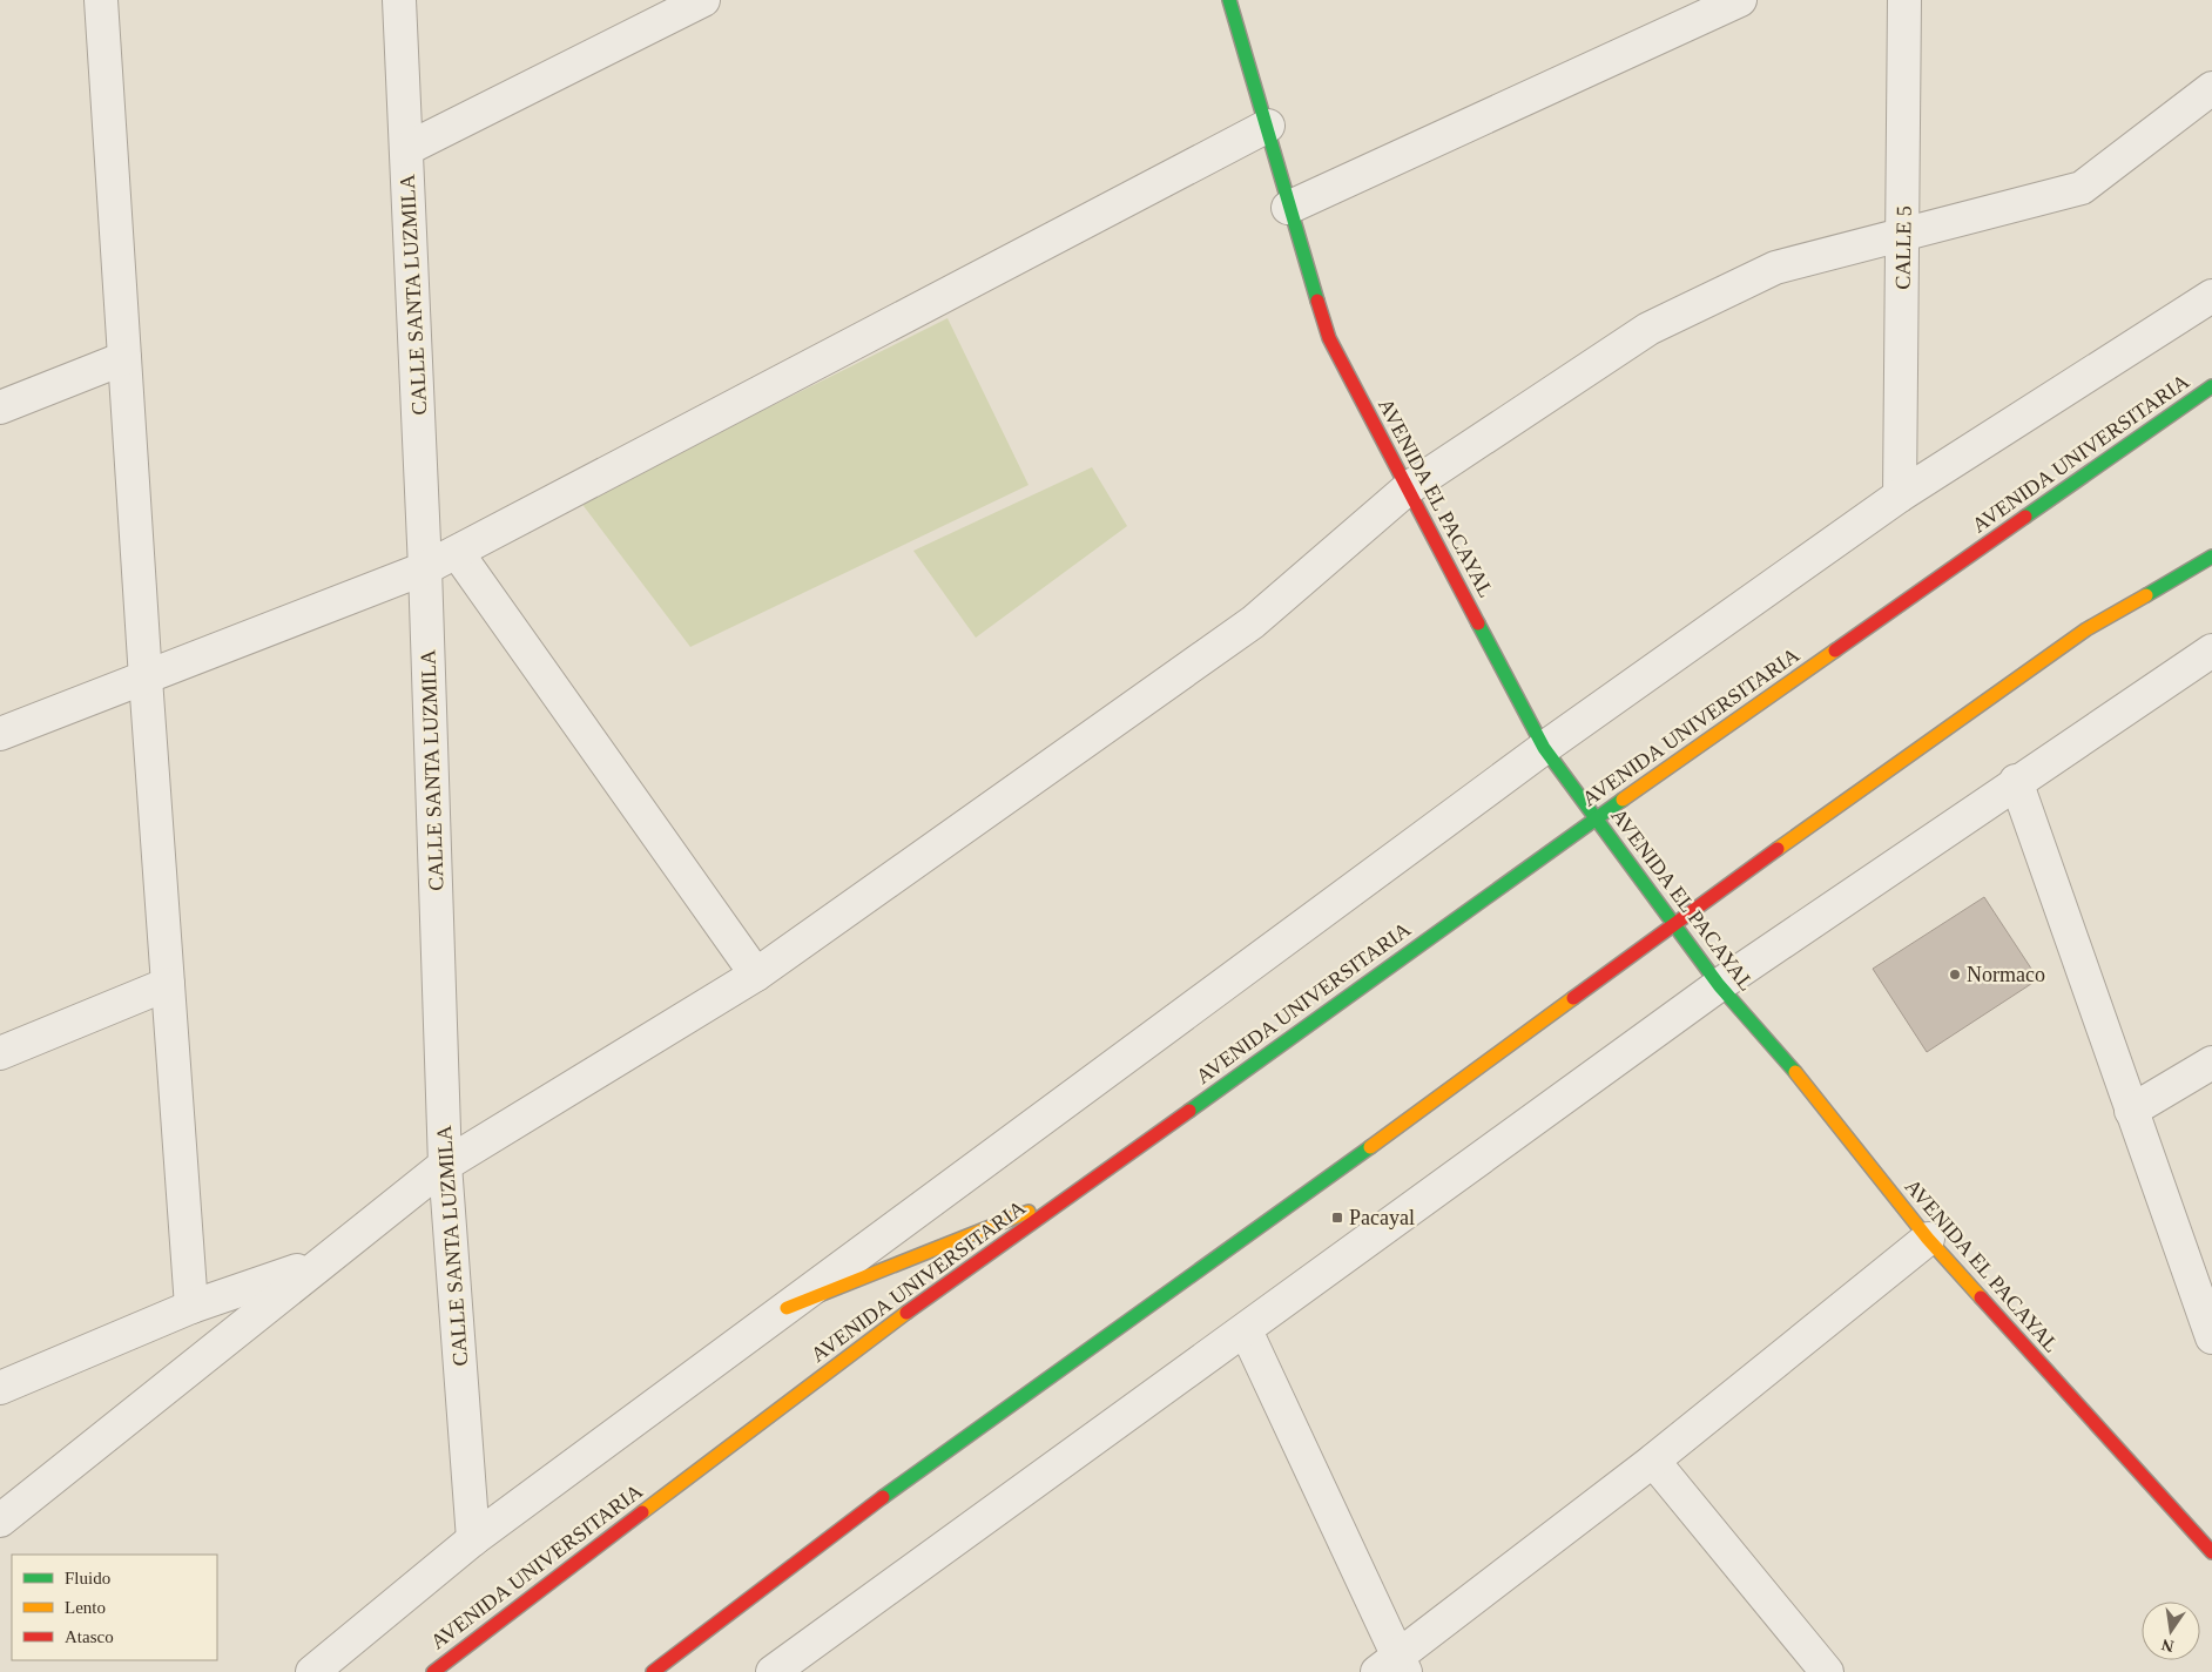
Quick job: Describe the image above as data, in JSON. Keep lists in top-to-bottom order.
{
  "streets": {
    "street": [
      "CALLE 5",
      "CALLE SANTA LUZMILA",
      "AVENIDA UNIVERSITARIA",
      "AVENIDA EL PACAYAL"
    ]
  },
  "crossings": [
    ["AVENIDA UNIVERSITARIA", "AVENIDA EL PACAYAL"]
  ],
  "places": {
    "other": ["Normaco"],
    "transit": ["Pacayal"]
  },
  "legend": ["Fluido", "Lento", "Atasco"],
  "north": "bottom"
}
